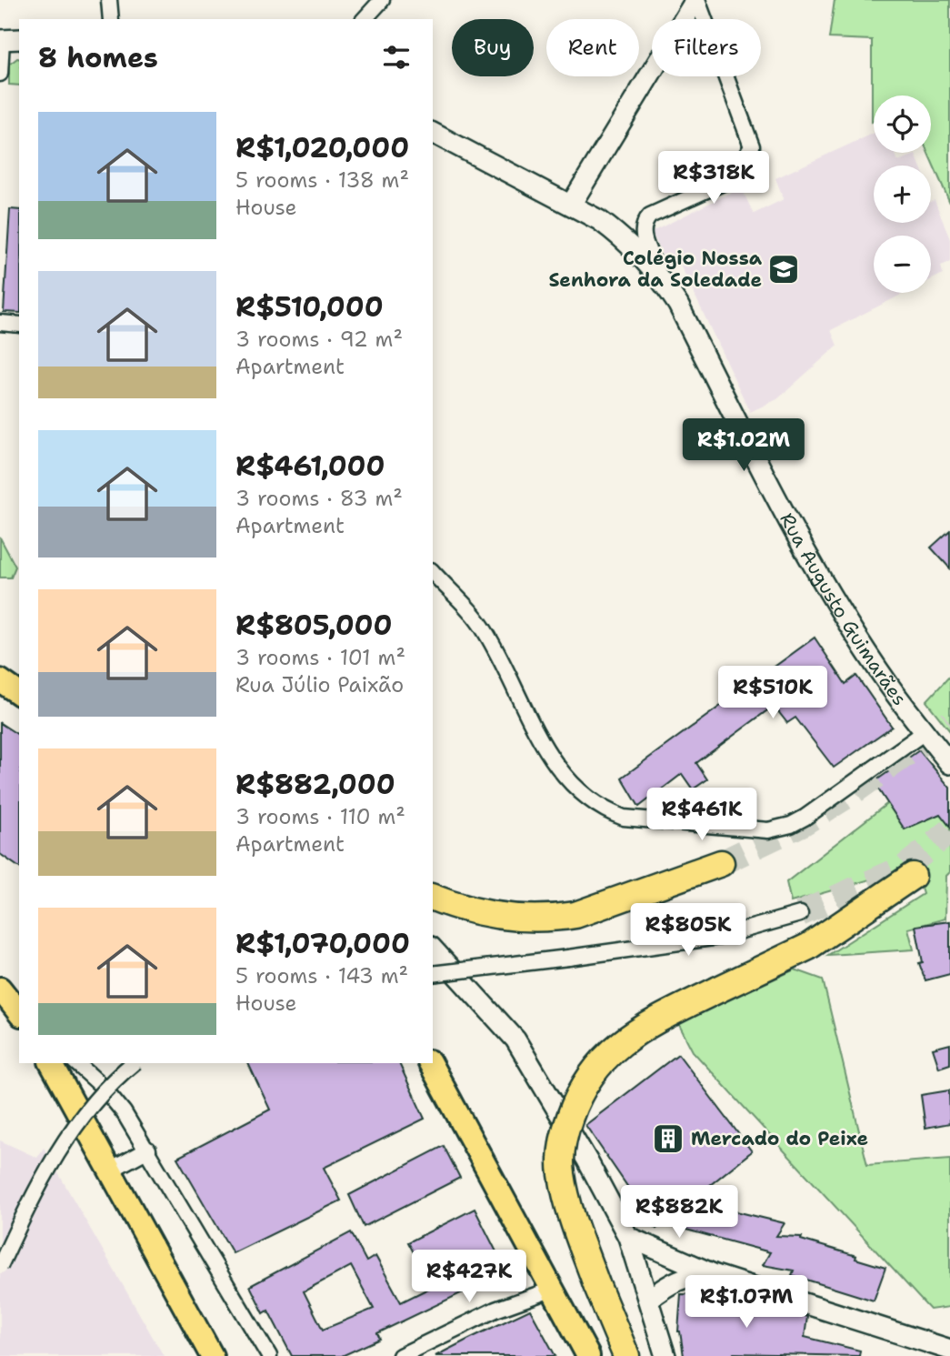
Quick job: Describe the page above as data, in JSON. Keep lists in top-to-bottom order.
{
  "streets": {
    "main road": ["Rua Augusto Guimarães"]
  },
  "places": {
    "school or university": ["Colégio Nossa Senhora da Soledade"],
    "building": ["Mercado do Peixe"]
  },
  "page": {
    "chip": ["Buy", "Rent", "Filters"],
    "heading": "8 homes",
    "map_buttons": ["+", "−"],
    "list": [
      {
        "name": "R$1,020,000",
        "note": "5 rooms · 138 m² · House"
      },
      {
        "name": "R$510,000",
        "note": "3 rooms · 92 m² · Apartment"
      },
      {
        "name": "R$461,000",
        "note": "3 rooms · 83 m² · Apartment"
      },
      {
        "name": "R$805,000",
        "note": "3 rooms · 101 m² · Rua Júlio Paixão"
      },
      {
        "name": "R$882,000",
        "note": "3 rooms · 110 m² · Apartment"
      },
      {
        "name": "R$1,070,000",
        "note": "5 rooms · 143 m² · House"
      }
    ],
    "price": [
      "R$318K",
      "R$1.02M",
      "R$510K",
      "R$461K",
      "R$805K",
      "R$882K",
      "R$427K",
      "R$1.07M"
    ]
  }
}
